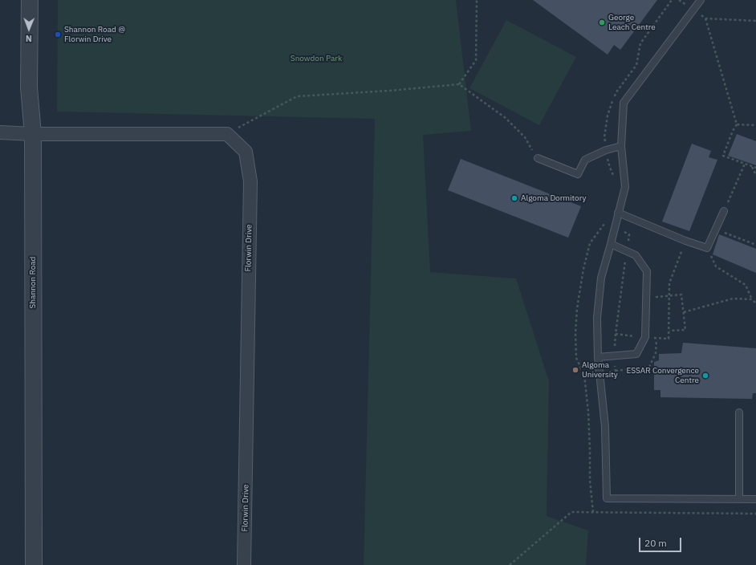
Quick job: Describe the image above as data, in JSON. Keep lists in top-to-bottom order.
{
  "streets": {
    "street": ["Florwin Drive", "Shannon Road"]
  },
  "parks": ["Snowdon Park"],
  "places": [
    "George Leach Centre",
    "Shannon Road @ Florwin Drive",
    "Algoma Dormitory",
    "Algoma University",
    "ESSAR Convergence Centre"
  ],
  "scale_bar": "20 m",
  "north": "bottom"
}
